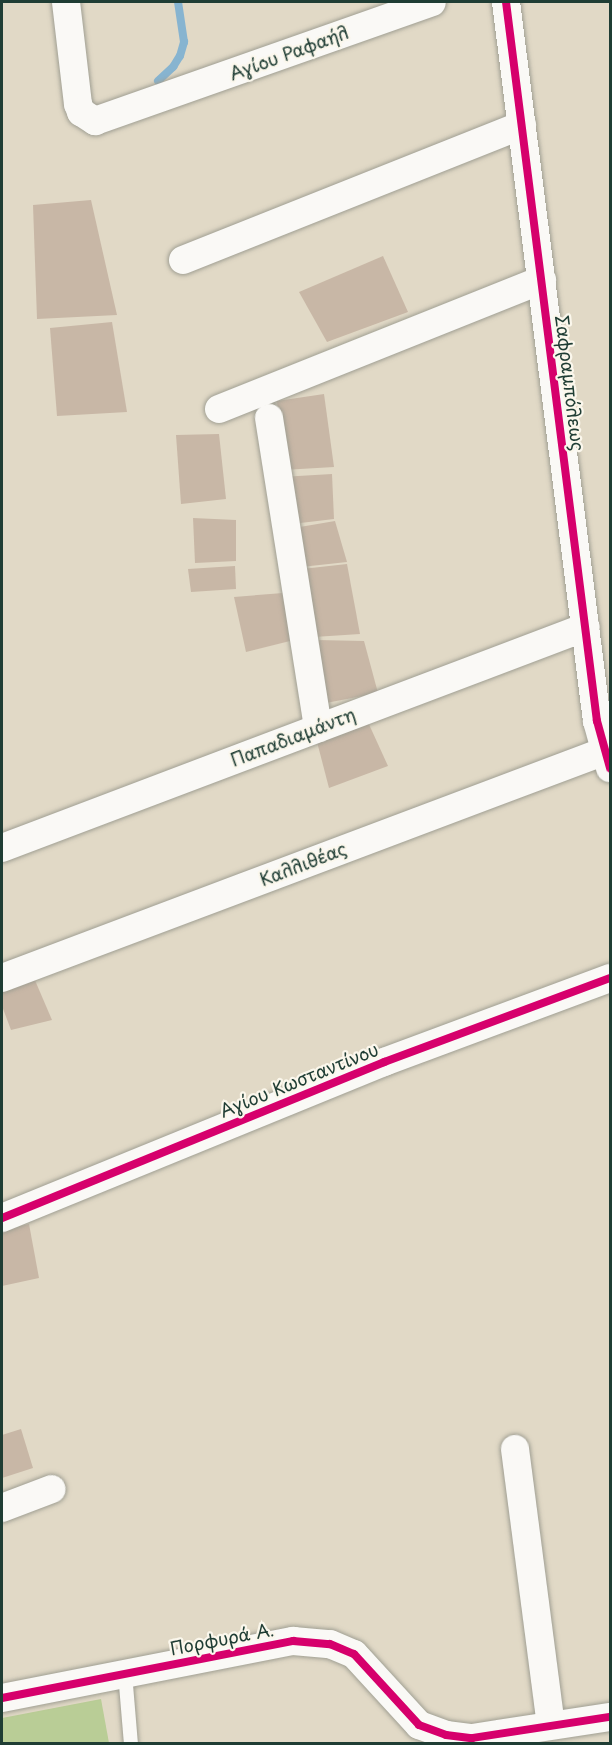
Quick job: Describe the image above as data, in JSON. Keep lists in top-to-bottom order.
{
  "streets": {
    "street": [
      "Αγίου Ραφαήλ",
      "Σαφραμπόλεως",
      "Παπαδιαμάντη",
      "Καλλιθέας",
      "Αγίου Κωσταντίνου",
      "Πορφυρά Α."
    ]
  },
  "crossings": [
    ["Σαφραμπόλεως", "Παπαδιαμάντη"],
    ["Σαφραμπόλεως", "Καλλιθέας"]
  ]
}
